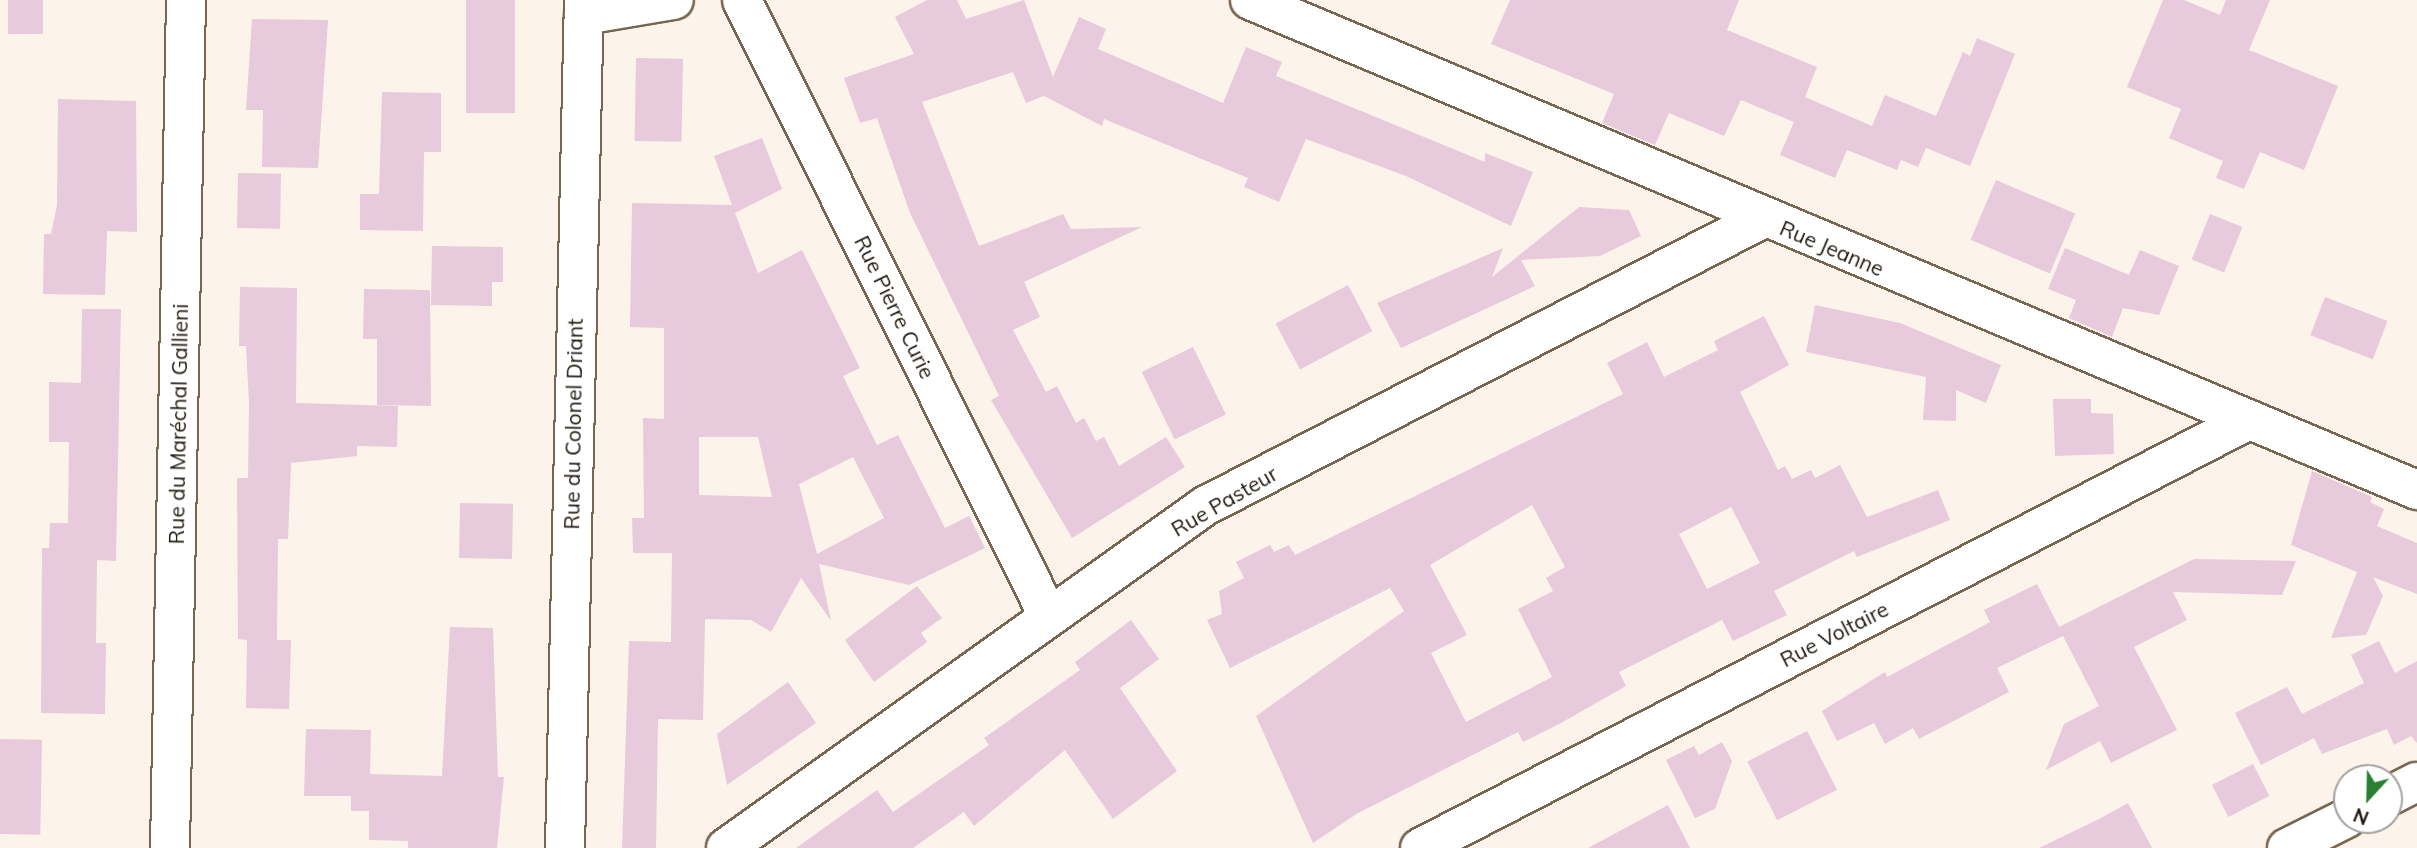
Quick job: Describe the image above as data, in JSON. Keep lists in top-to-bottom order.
{
  "streets": {
    "street": [
      "Rue Jeanne",
      "Rue Pierre Curie",
      "Rue du Maréchal Gallieni",
      "Rue du Colonel Driant",
      "Rue Pasteur",
      "Rue Voltaire"
    ]
  },
  "crossings": [
    ["Rue Jeanne", "Rue Pasteur"],
    ["Rue Jeanne", "Rue Voltaire"],
    ["Rue Pierre Curie", "Rue Pasteur"]
  ],
  "north": "bottom"
}
